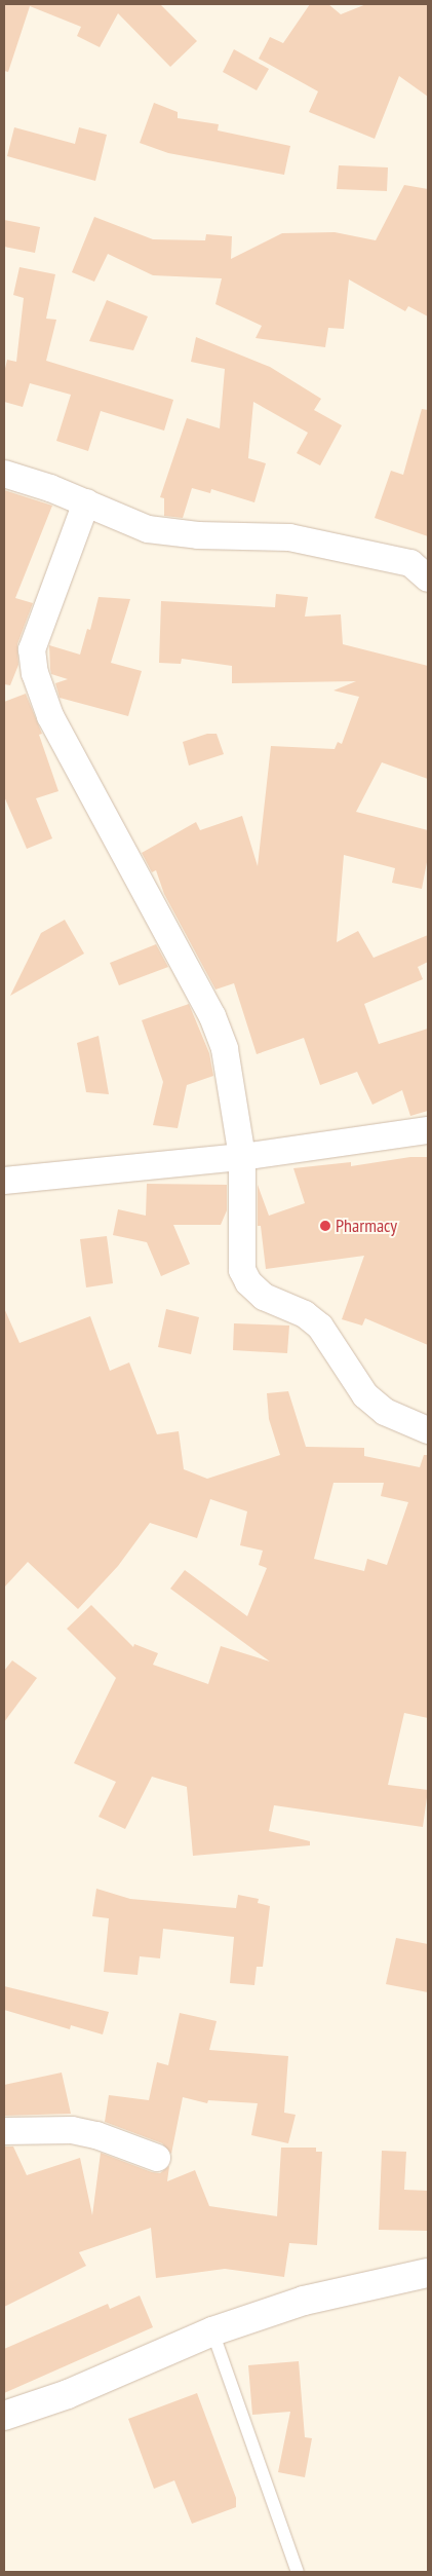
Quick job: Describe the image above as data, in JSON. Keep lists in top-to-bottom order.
{
  "places": ["Pharmacy"]
}
